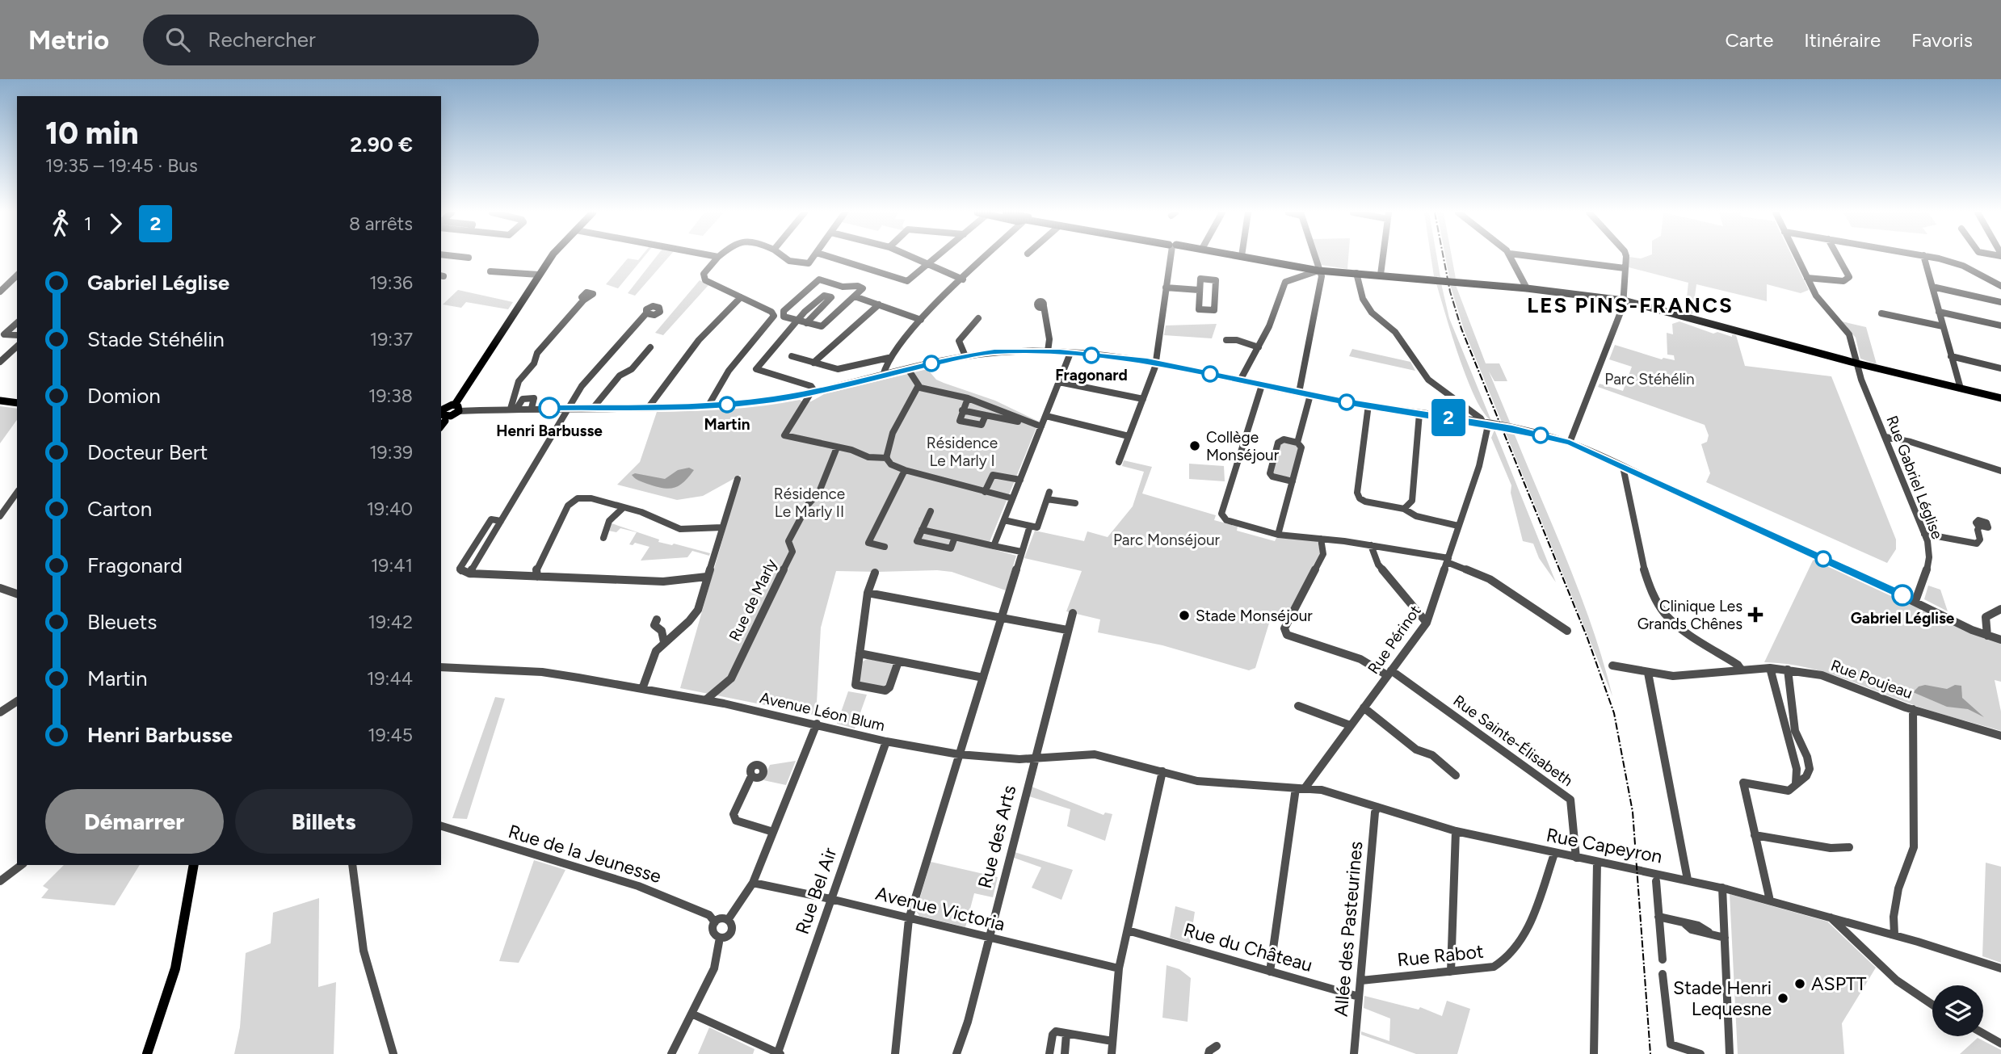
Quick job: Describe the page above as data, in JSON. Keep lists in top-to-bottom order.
{
  "streets": {
    "street": [
      "Rue Gabriel Léglise",
      "Rue de Marly",
      "Rue Périnot",
      "Rue Poujeau",
      "Avenue Léon Blum",
      "Rue Sainte-Élisabeth",
      "Rue des Arts",
      "Rue Capeyron",
      "Rue de la Jeunesse",
      "Rue Bel Air",
      "Avenue Victoria",
      "Allée des Pasteurines",
      "Rue du Château",
      "Rue Rabot"
    ]
  },
  "crossings": [
    ["Rue de Marly", "Avenue Léon Blum"],
    ["Rue Périnot", "Rue Sainte-Élisabeth"],
    ["Rue Périnot", "Rue Capeyron"],
    ["Avenue Léon Blum", "Rue des Arts"],
    ["Avenue Léon Blum", "Rue Capeyron"],
    ["Avenue Léon Blum", "Rue Bel Air"],
    ["Rue Sainte-Élisabeth", "Rue Capeyron"],
    ["Rue des Arts", "Avenue Victoria"],
    ["Rue Capeyron", "Allée des Pasteurines"],
    ["Rue Capeyron", "Rue Rabot"],
    ["Rue Bel Air", "Avenue Victoria"],
    ["Allée des Pasteurines", "Rue du Château"],
    ["Allée des Pasteurines", "Rue Rabot"]
  ],
  "districts": ["LES PINS-FRANCS"],
  "parks": [
    "Parc Stéhélin",
    "Résidence Le Marly I",
    "Résidence Le Marly II",
    "Parc Monséjour"
  ],
  "places": {
    "other": [
      "Fragonard",
      "Martin",
      "Henri Barbusse",
      "Collège Monséjour",
      "Gabriel Léglise",
      "Stade Monséjour",
      "ASPTT",
      "Stade Henri Lequesne"
    ],
    "health": ["Clinique Les Grands Chênes"]
  },
  "lines": ["bus line 2"],
  "page": {
    "header": "Metrio",
    "search": "Rechercher",
    "nav": ["Carte", "Itinéraire", "Favoris"],
    "on_map": "2",
    "heading": ["10 min", "19:35 – 19:45 · Bus", "2.90 €"],
    "legs": ["1", "2", "8 arrêts"],
    "list": [
      {
        "name": "Gabriel Léglise",
        "value": "19:36"
      },
      {
        "name": "Stade Stéhélin",
        "value": "19:37"
      },
      {
        "name": "Domion",
        "value": "19:38"
      },
      {
        "name": "Docteur Bert",
        "value": "19:39"
      },
      {
        "name": "Carton",
        "value": "19:40"
      },
      {
        "name": "Fragonard",
        "value": "19:41"
      },
      {
        "name": "Bleuets",
        "value": "19:42"
      },
      {
        "name": "Martin",
        "value": "19:44"
      },
      {
        "name": "Henri Barbusse",
        "value": "19:45"
      }
    ],
    "buttons": ["Démarrer", "Billets"]
  }
}
